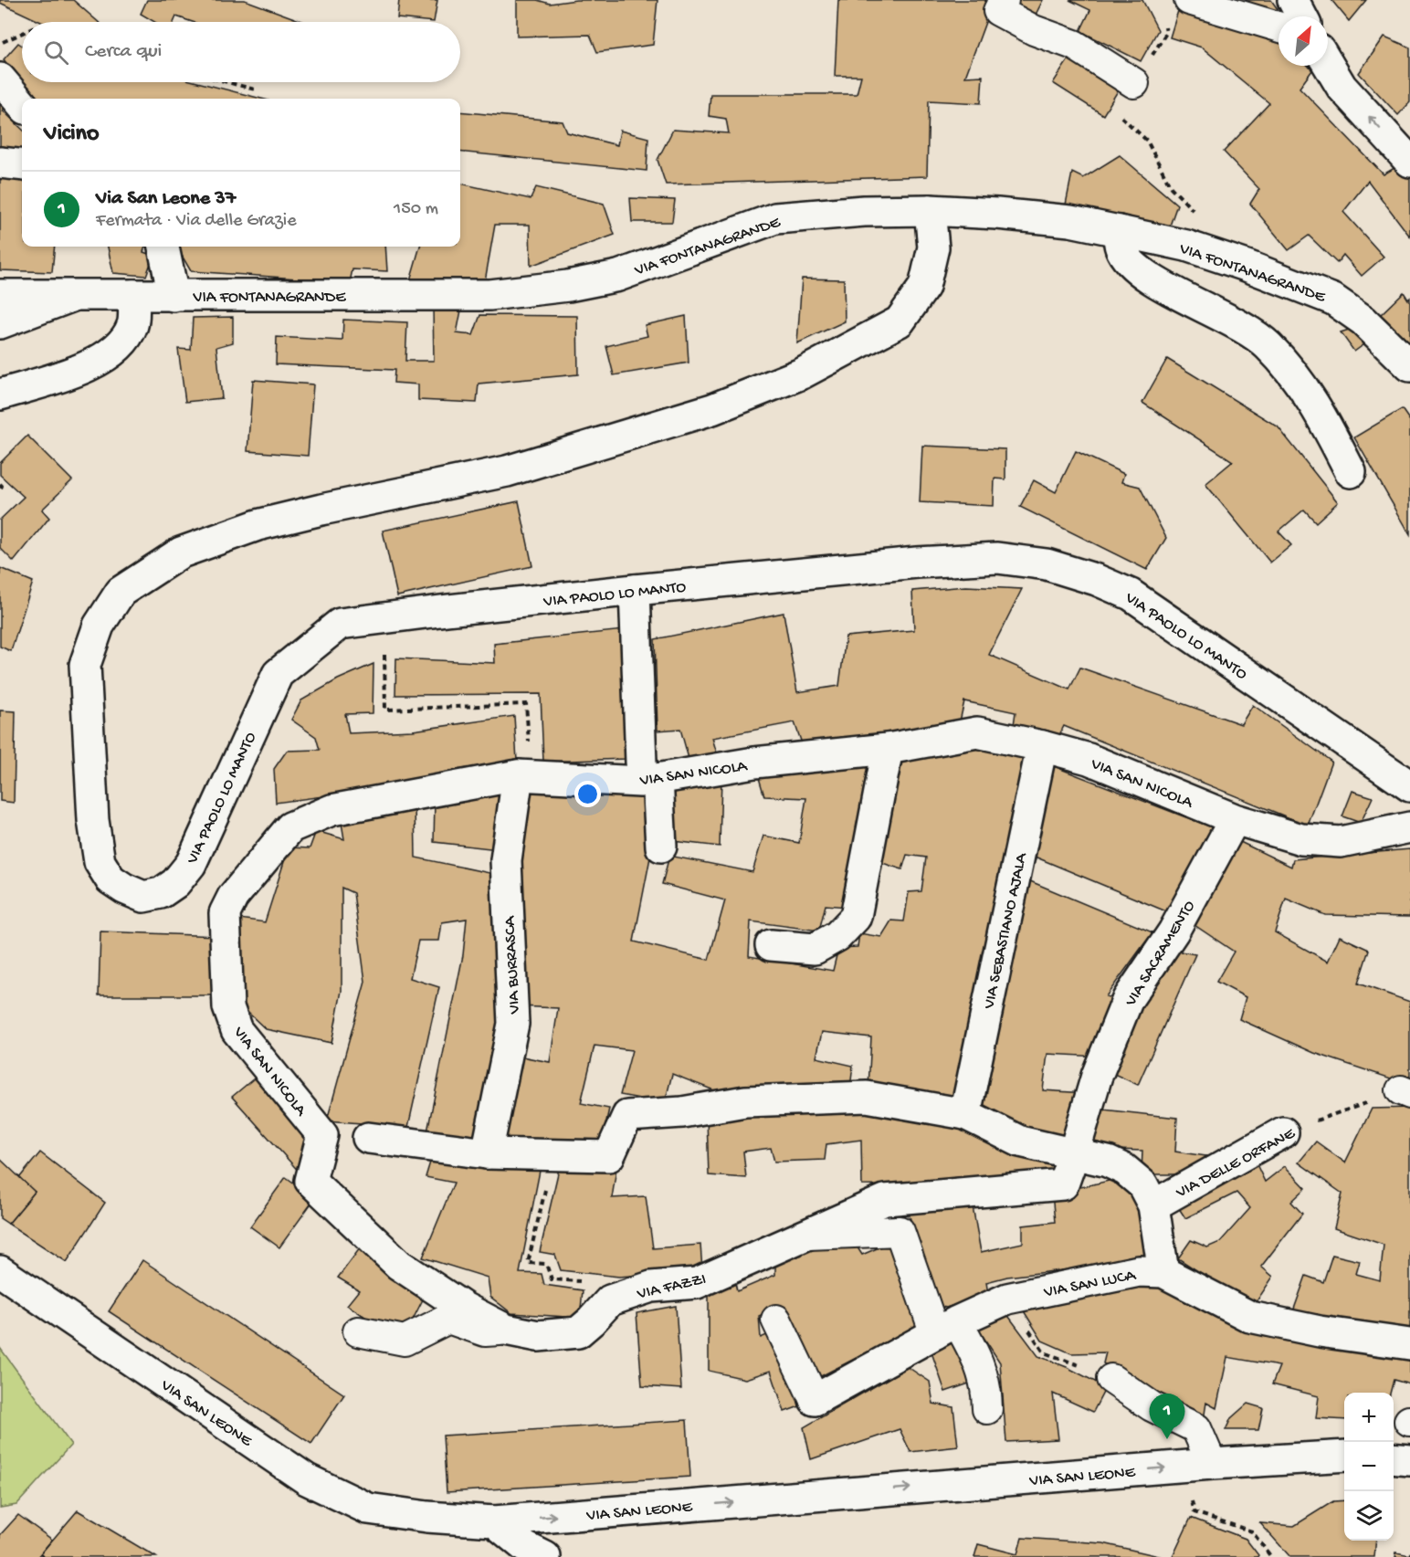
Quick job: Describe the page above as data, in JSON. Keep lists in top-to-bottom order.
{
  "streets": {
    "street": [
      "VIA FONTANAGRANDE",
      "VIA PAOLO LO MANTO",
      "VIA SAN NICOLA",
      "VIA SEBASTIANO AJALA",
      "VIA SACRAMENTO",
      "VIA BURRASCA",
      "VIA DELLE ORFANE",
      "VIA SAN LUCA",
      "VIA FAZZI",
      "VIA SAN LEONE"
    ]
  },
  "crossings": [
    ["VIA FONTANAGRANDE", "VIA PAOLO LO MANTO"],
    ["VIA SAN NICOLA", "VIA SEBASTIANO AJALA"],
    ["VIA SAN NICOLA", "VIA SACRAMENTO"],
    ["VIA SAN NICOLA", "VIA BURRASCA"],
    ["VIA SAN NICOLA", "VIA FAZZI"],
    ["VIA SACRAMENTO", "VIA FAZZI"]
  ],
  "one_way": ["VIA SAN LEONE"],
  "north": "top right",
  "page": {
    "search": "Cerca qui",
    "heading": "Vicino",
    "list": [
      {
        "mark": "1",
        "name": "Via San Leone 37",
        "note": "Fermata · Via delle Grazie",
        "value": "150 m"
      }
    ],
    "map_buttons": ["+", "−"],
    "pins": "1"
  }
}
